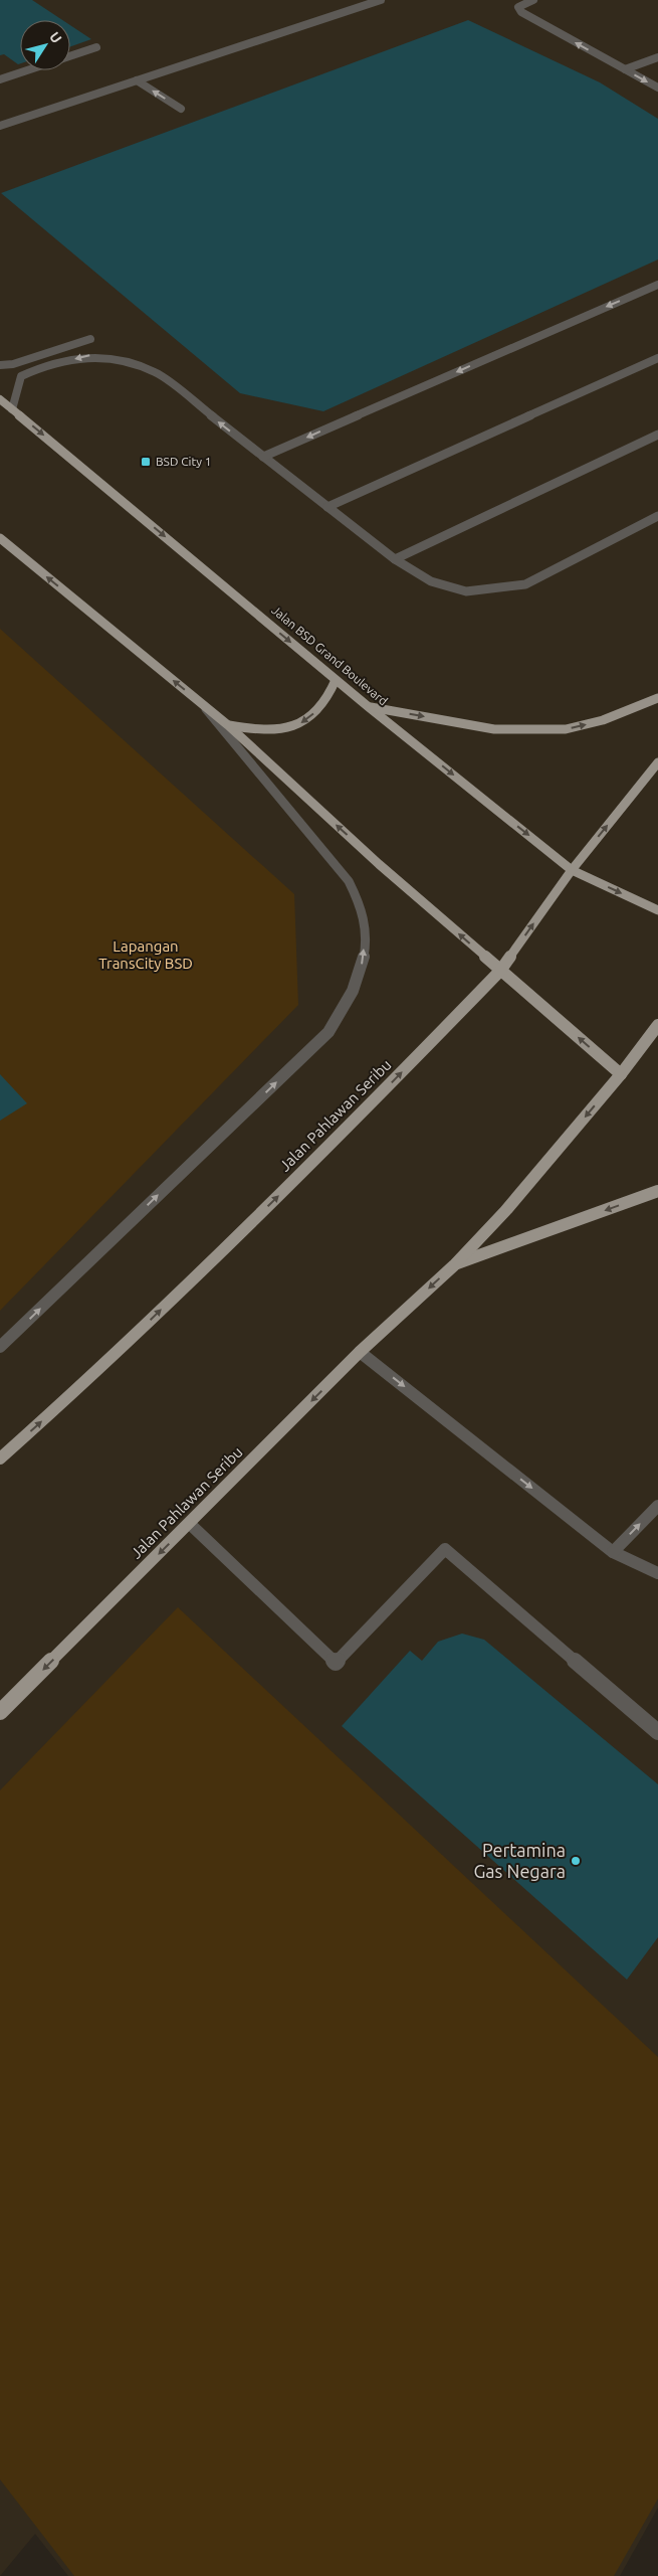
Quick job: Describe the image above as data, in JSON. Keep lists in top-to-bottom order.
{
  "streets": {
    "main road": ["Jalan BSD Grand Boulevard", "Jalan Pahlawan Seribu"]
  },
  "crossings": [
    ["Jalan BSD Grand Boulevard", "Jalan Pahlawan Seribu"]
  ],
  "parks": ["Lapangan TransCity BSD"],
  "places": {
    "transit": ["BSD City 1"],
    "other": ["Pertamina Gas Negara"]
  },
  "north": "top right"
}
